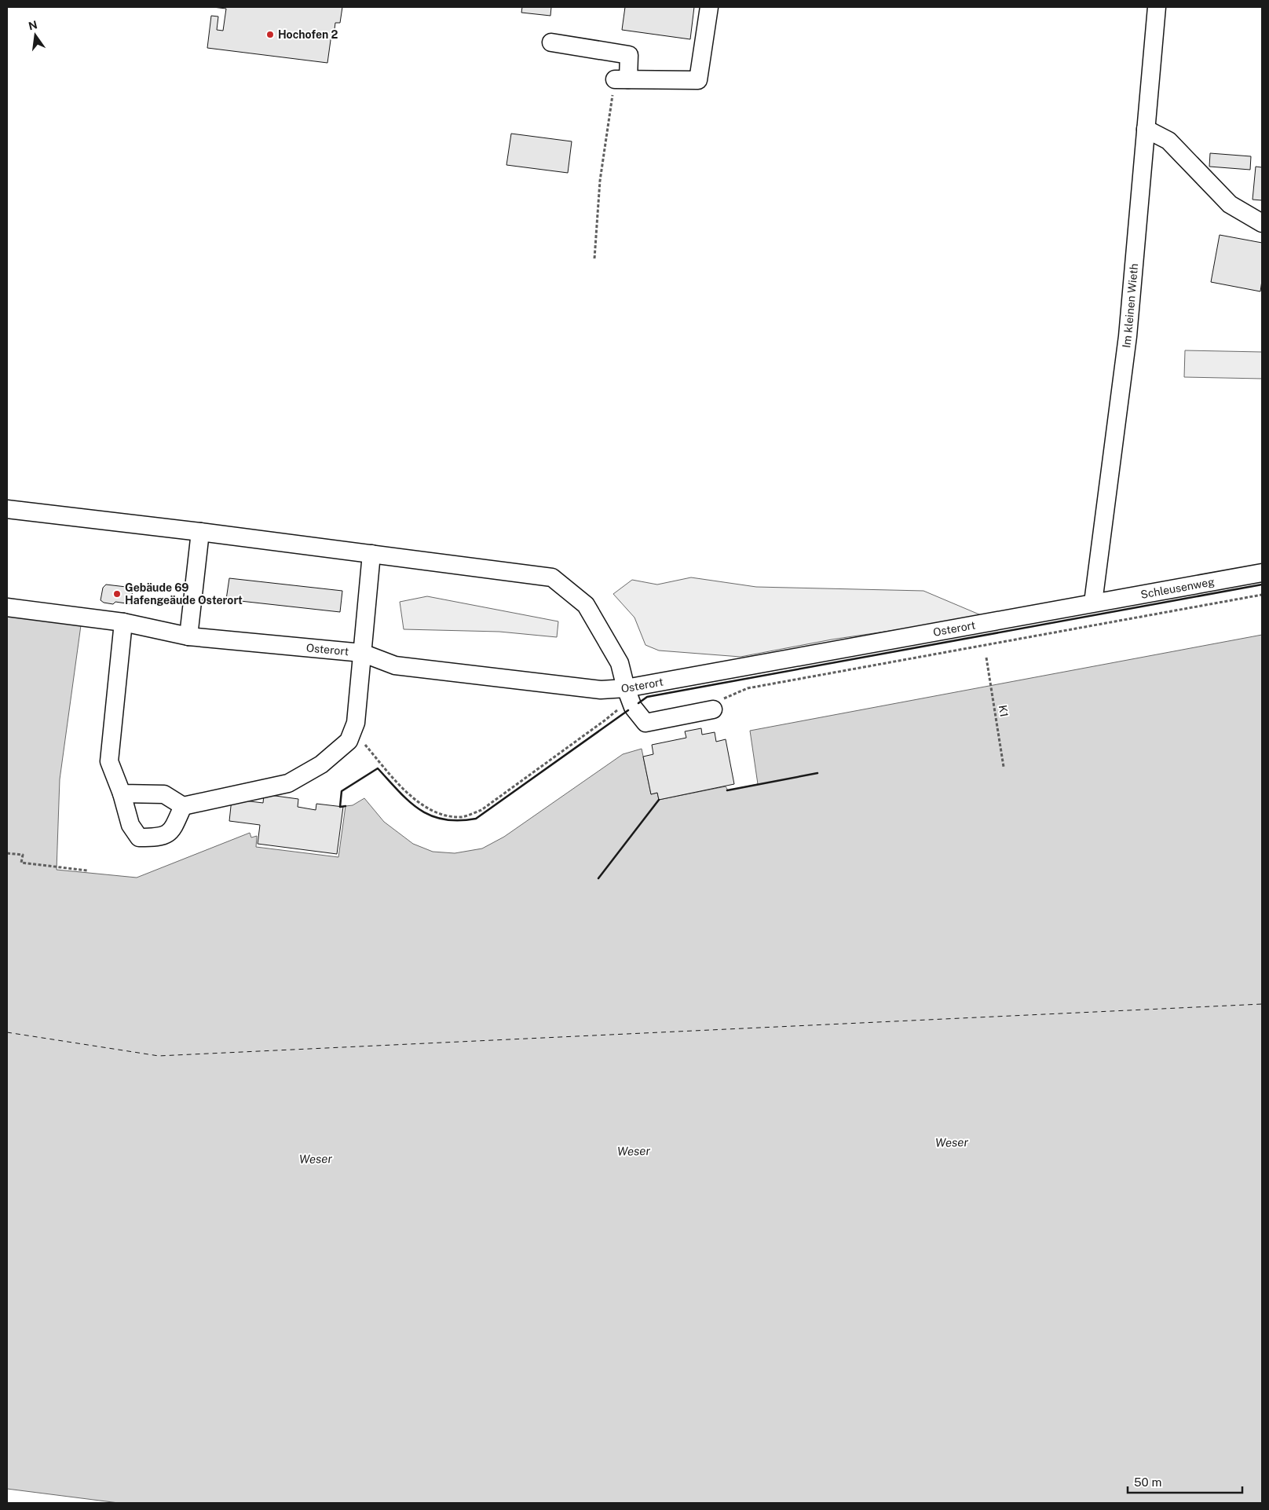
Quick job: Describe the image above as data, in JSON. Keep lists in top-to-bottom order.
{
  "streets": {
    "street": ["Im kleinen Wieth", "Schleusenweg", "Osterort"],
    "path": ["K1"]
  },
  "crossings": [
    ["Im kleinen Wieth", "Schleusenweg"],
    ["Im kleinen Wieth", "Osterort"],
    ["Schleusenweg", "Osterort"]
  ],
  "water": ["Weser"],
  "places": ["Hochofen 2", "Gebäude 69 Hafengeäude Osterort"],
  "scale_bar": "50 m",
  "north": "top"
}
